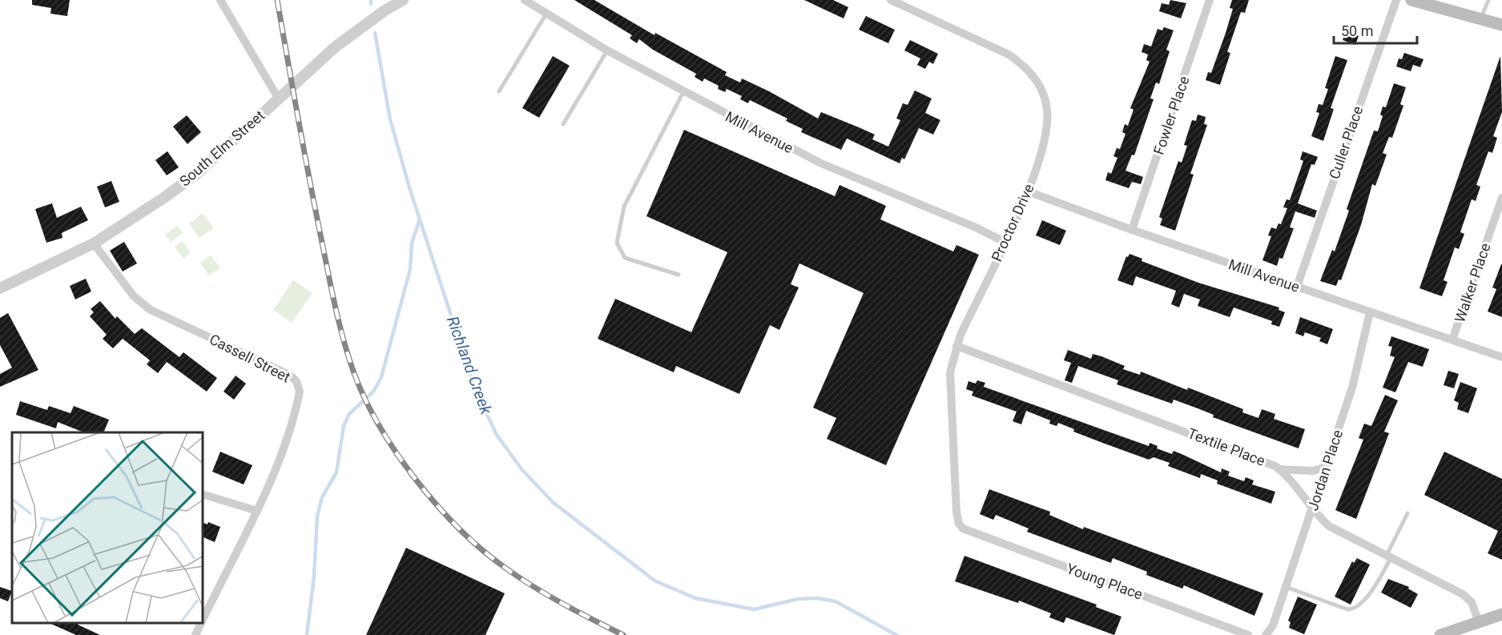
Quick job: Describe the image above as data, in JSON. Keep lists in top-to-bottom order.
{
  "streets": {
    "street": [
      "Fowler Place",
      "Mill Avenue",
      "Culler Place",
      "South Elm Street",
      "Proctor Drive",
      "Walker Place",
      "Cassell Street",
      "Textile Place",
      "Jordan Place",
      "Young Place"
    ]
  },
  "crossings": [
    ["Fowler Place", "Mill Avenue"],
    ["Mill Avenue", "Culler Place"],
    ["Mill Avenue", "Proctor Drive"],
    ["Mill Avenue", "Walker Place"],
    ["Mill Avenue", "Jordan Place"],
    ["South Elm Street", "Cassell Street"],
    ["Proctor Drive", "Textile Place"],
    ["Proctor Drive", "Young Place"],
    ["Textile Place", "Jordan Place"]
  ],
  "water": ["Richland Creek"],
  "scale_bar": "50 m"
}
